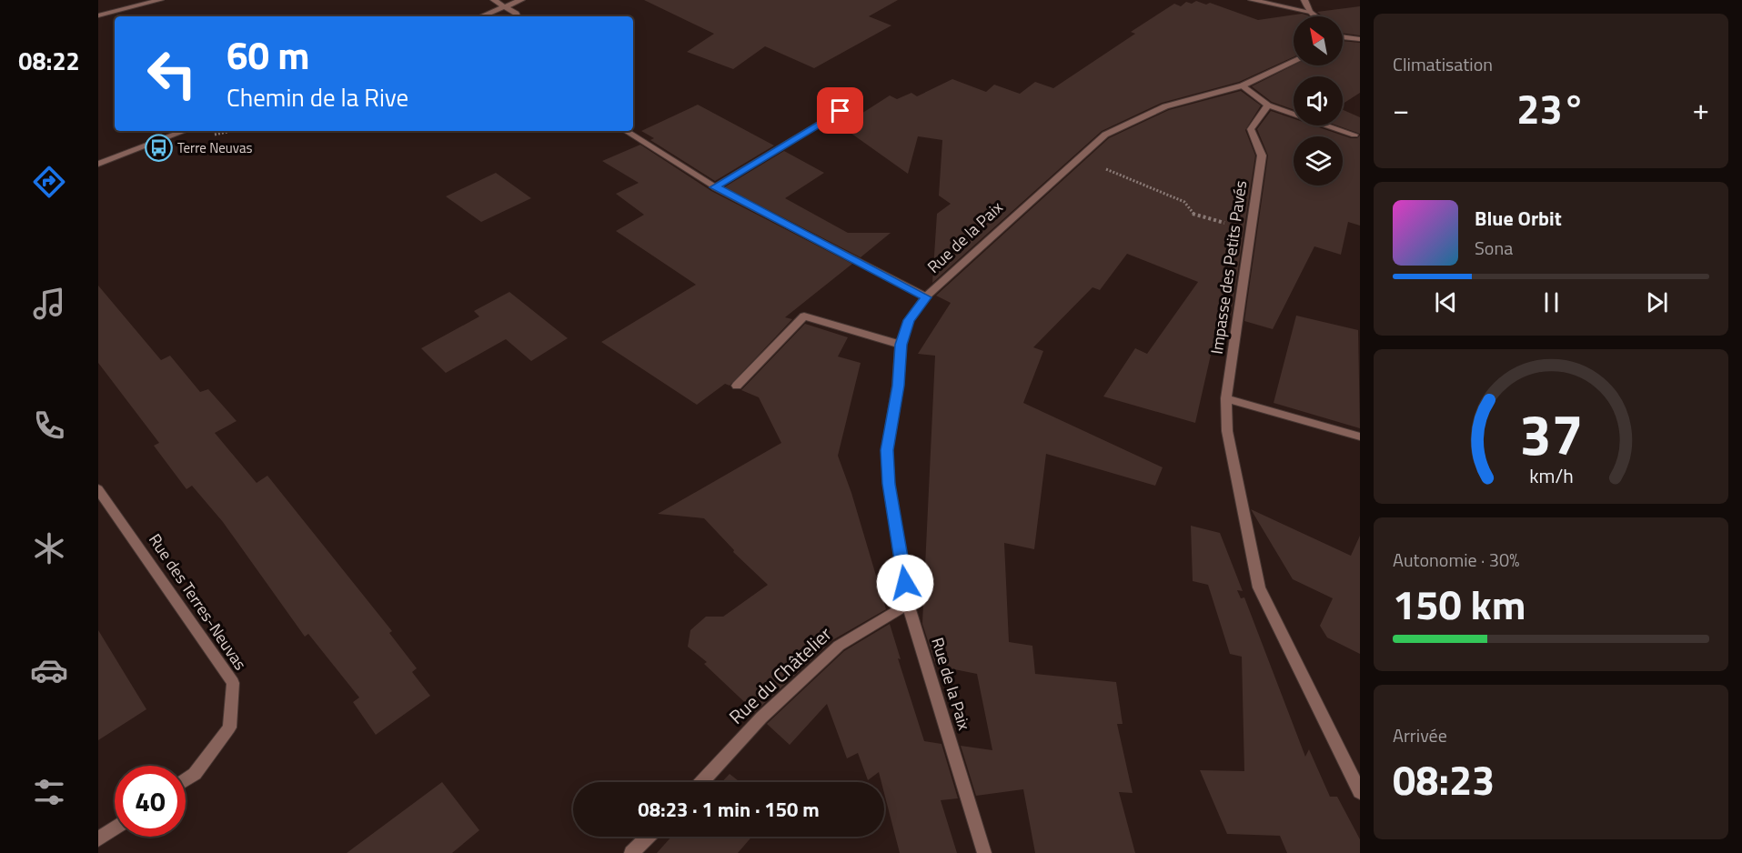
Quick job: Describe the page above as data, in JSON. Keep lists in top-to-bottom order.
{
  "streets": {
    "street": [
      "Rue de la Paix",
      "Impasse des Petits Pavés",
      "Rue des Terres-Neuvas",
      "Rue du Châtelier"
    ]
  },
  "crossings": [
    ["Rue de la Paix", "Rue du Châtelier"]
  ],
  "places": {
    "bus stop": ["Terre Neuvas"]
  },
  "north": "top left",
  "page": {
    "tabs": "08:22",
    "tile": [
      "Climatisation",
      ["Autonomie · 30%", "150 km"],
      ["Arrivée", "08:23"]
    ],
    "turn": ["60 m", "Chemin de la Rive"],
    "heat": ["−", "23°", "+"],
    "song": ["Blue Orbit", "Sona"],
    "limit": "40",
    "trip": "08:23 · 1 min · 150 m",
    "gauge": ["37", "km/h"]
  }
}
